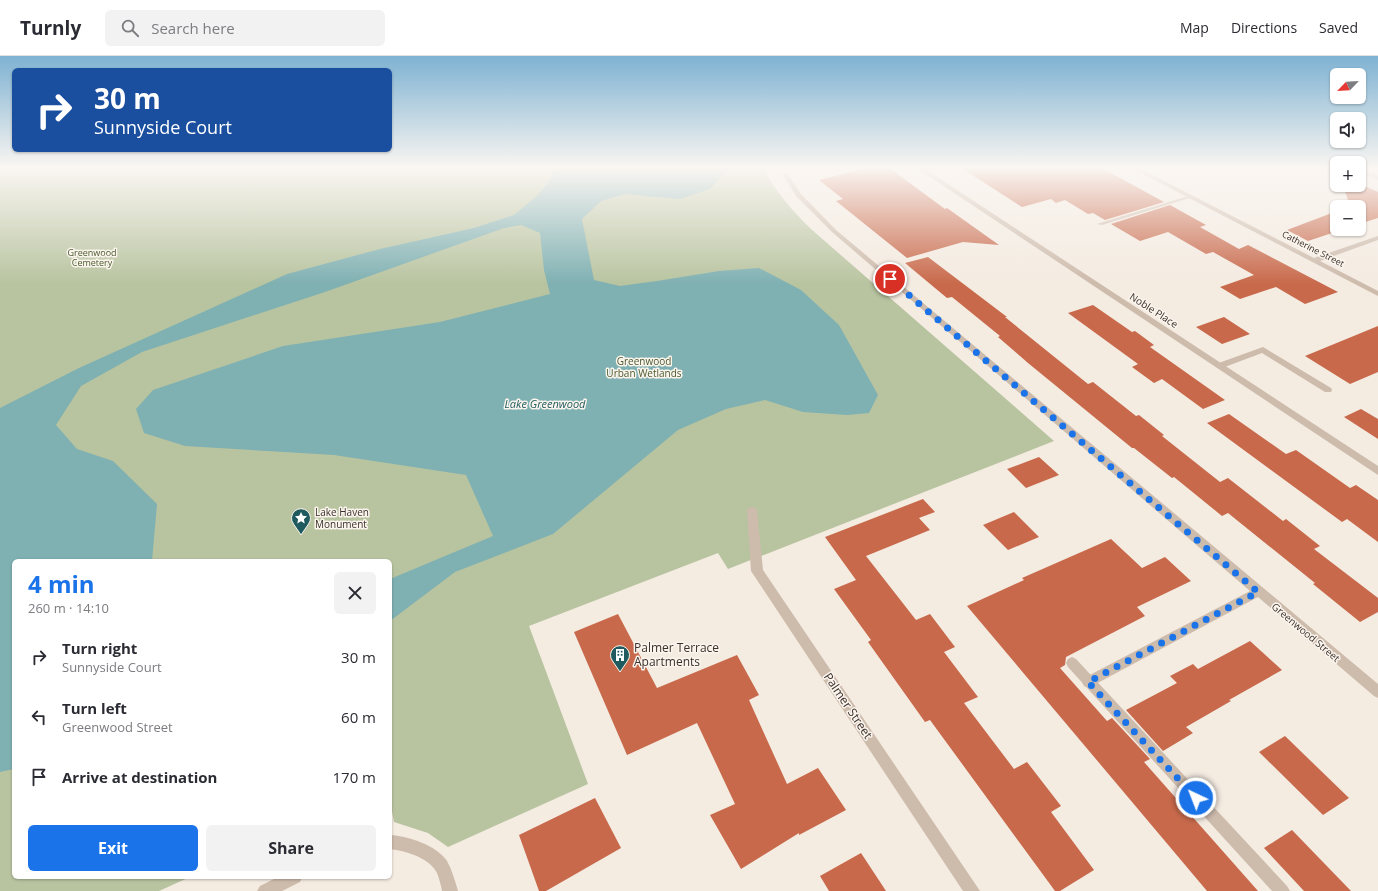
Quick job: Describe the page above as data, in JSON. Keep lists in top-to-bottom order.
{
  "streets": {
    "street": [
      "Catherine Street",
      "Noble Place",
      "Greenwood Street",
      "Palmer Street"
    ]
  },
  "water": ["Lake Greenwood"],
  "parks": ["Greenwood Cemetery", "Greenwood Urban Wetlands"],
  "places": {
    "place": ["Lake Haven Monument"],
    "building": ["Palmer Terrace Apartments"]
  },
  "north": "bottom left",
  "page": {
    "header": "Turnly",
    "search": "Search here",
    "nav": ["Map", "Directions", "Saved"],
    "map_buttons": ["+", "−"],
    "turn": ["30 m", "Sunnyside Court"],
    "heading": ["4 min", "260 m · 14:10"],
    "list": [
      {
        "name": "Turn right",
        "note": "Sunnyside Court",
        "value": "30 m"
      },
      {
        "name": "Turn left",
        "note": "Greenwood Street",
        "value": "60 m"
      },
      {
        "name": "Arrive at destination",
        "value": "170 m"
      }
    ],
    "buttons": ["Exit", "Share"]
  }
}
